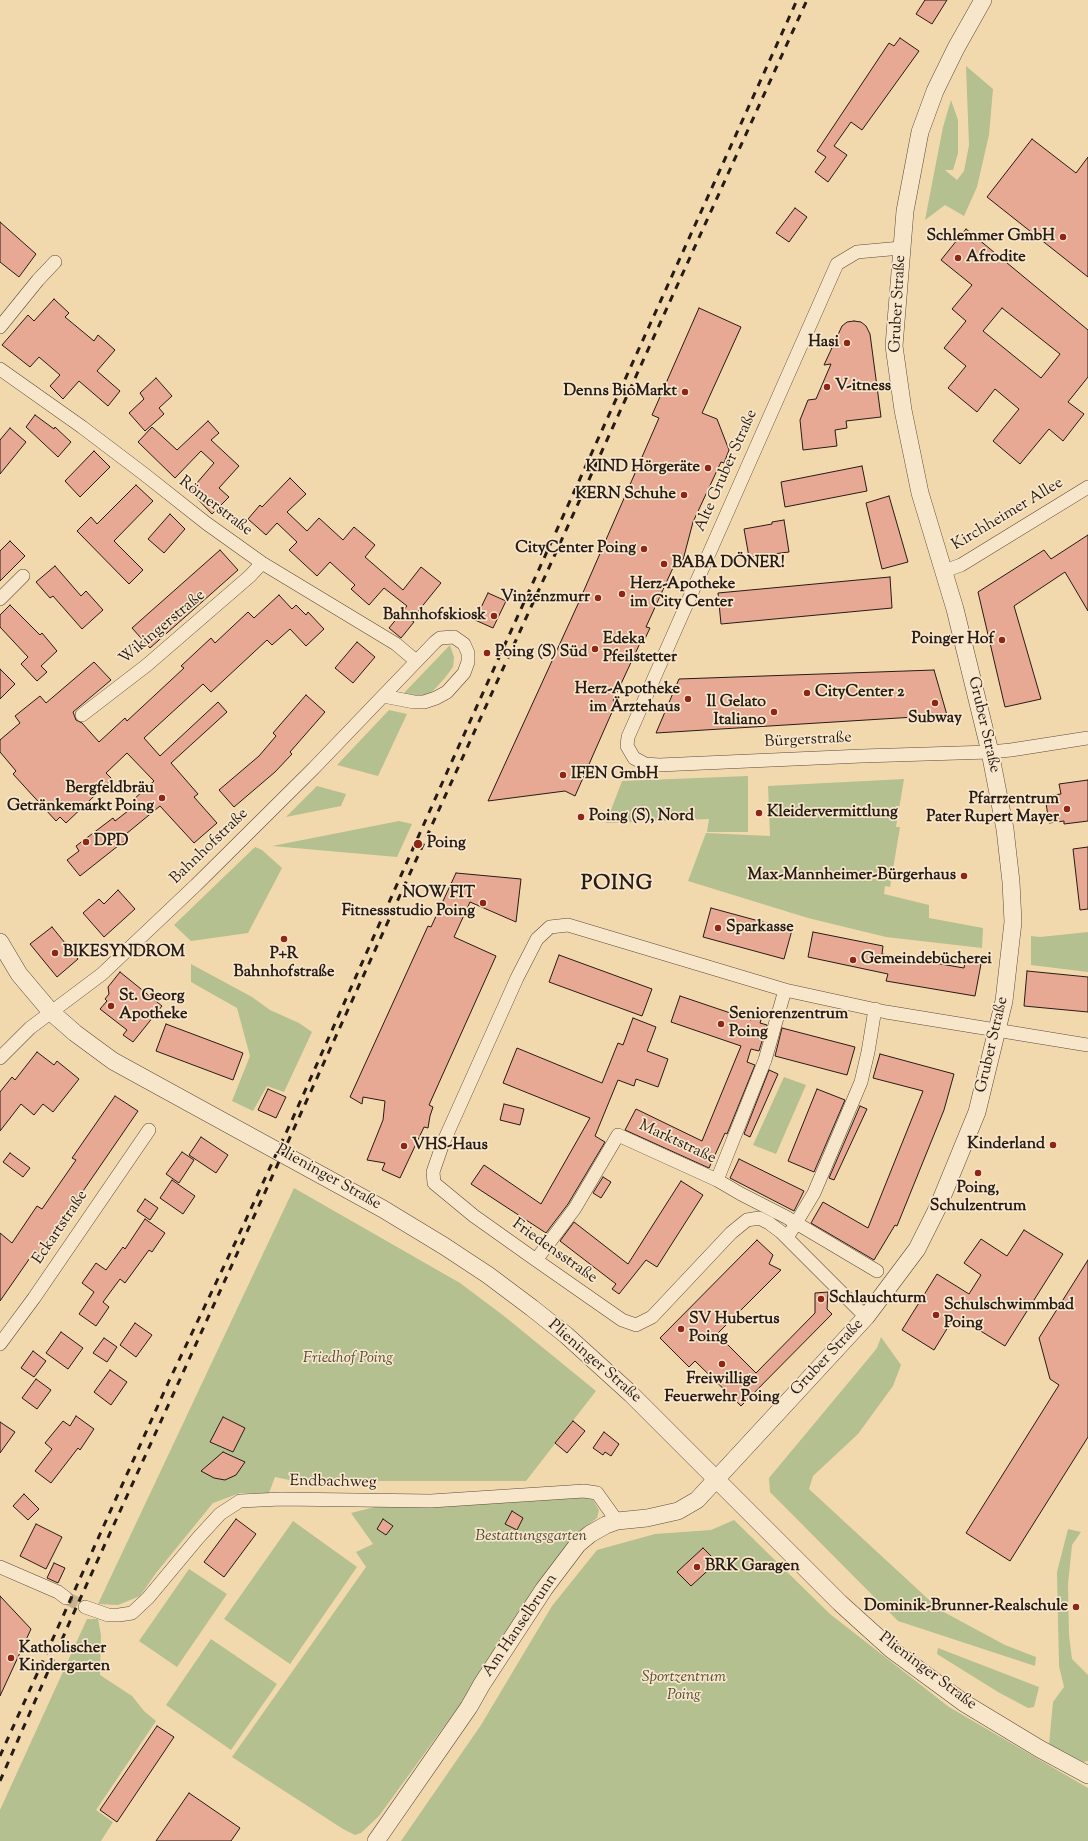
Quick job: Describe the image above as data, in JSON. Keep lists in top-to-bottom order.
{
  "streets": {
    "street": [
      "Gruber Straße",
      "Alte Gruber Straße",
      "Römerstraße",
      "Kirchheimer Allee",
      "Wikingerstraße",
      "Bürgerstraße",
      "Bahnhofstraße",
      "Marktstraße",
      "Plieninger Straße",
      "Eckartstraße",
      "Friedensstraße",
      "Endbachweg",
      "Am Hanselbrunn"
    ]
  },
  "crossings": [
    ["Gruber Straße", "Alte Gruber Straße"],
    ["Gruber Straße", "Kirchheimer Allee"],
    ["Gruber Straße", "Bürgerstraße"],
    ["Gruber Straße", "Plieninger Straße"],
    ["Gruber Straße", "Friedensstraße"],
    ["Gruber Straße", "Am Hanselbrunn"],
    ["Alte Gruber Straße", "Bürgerstraße"],
    ["Römerstraße", "Wikingerstraße"],
    ["Römerstraße", "Bahnhofstraße"],
    ["Bahnhofstraße", "Plieninger Straße"],
    ["Marktstraße", "Friedensstraße"],
    ["Plieninger Straße", "Am Hanselbrunn"],
    ["Endbachweg", "Am Hanselbrunn"]
  ],
  "districts": ["POING"],
  "parks": ["Friedhof Poing", "Bestattungsgarten", "Sportzentrum Poing"],
  "places": [
    "Schlemmer GmbH",
    "Afrodite",
    "Hasi",
    "V-itness",
    "Denns BioMarkt",
    "KIND Hörgeräte",
    "KERN Schuhe",
    "CityCenter Poing",
    "BABA DÖNER!",
    "Herz-Apotheke im City Center",
    "Vinzenzmurr",
    "Bahnhofskiosk",
    "Poinger Hof",
    "Edeka Pfeilstetter",
    "Poing (S) Süd",
    "CityCenter 2",
    "Herz-Apotheke im Ärztehaus",
    "Subway",
    "Il Gelato Italiano",
    "IFEN GmbH",
    "Bergfeldbräu Getränkemarkt Poing",
    "Pfarrzentrum Pater Rupert Mayer",
    "Kleidervermittlung",
    "Poing (S), Nord",
    "DPD",
    "Poing",
    "Max-Mannheimer-Bürgerhaus",
    "NOW FIT Fitnessstudio Poing",
    "Sparkasse",
    "P+R Bahnhofstraße",
    "BIKESYNDROM",
    "Gemeindebücherei",
    "St. Georg Apotheke",
    "Seniorenzentrum Poing",
    "Kinderland",
    "VHS-Haus",
    "Poing, Schulzentrum",
    "Schlauchturm",
    "Schulschwimmbad Poing",
    "SV Hubertus Poing",
    "Freiwillige Feuerwehr Poing",
    "BRK Garagen",
    "Dominik-Brunner-Realschule",
    "Katholischer Kindergarten"
  ]
}
